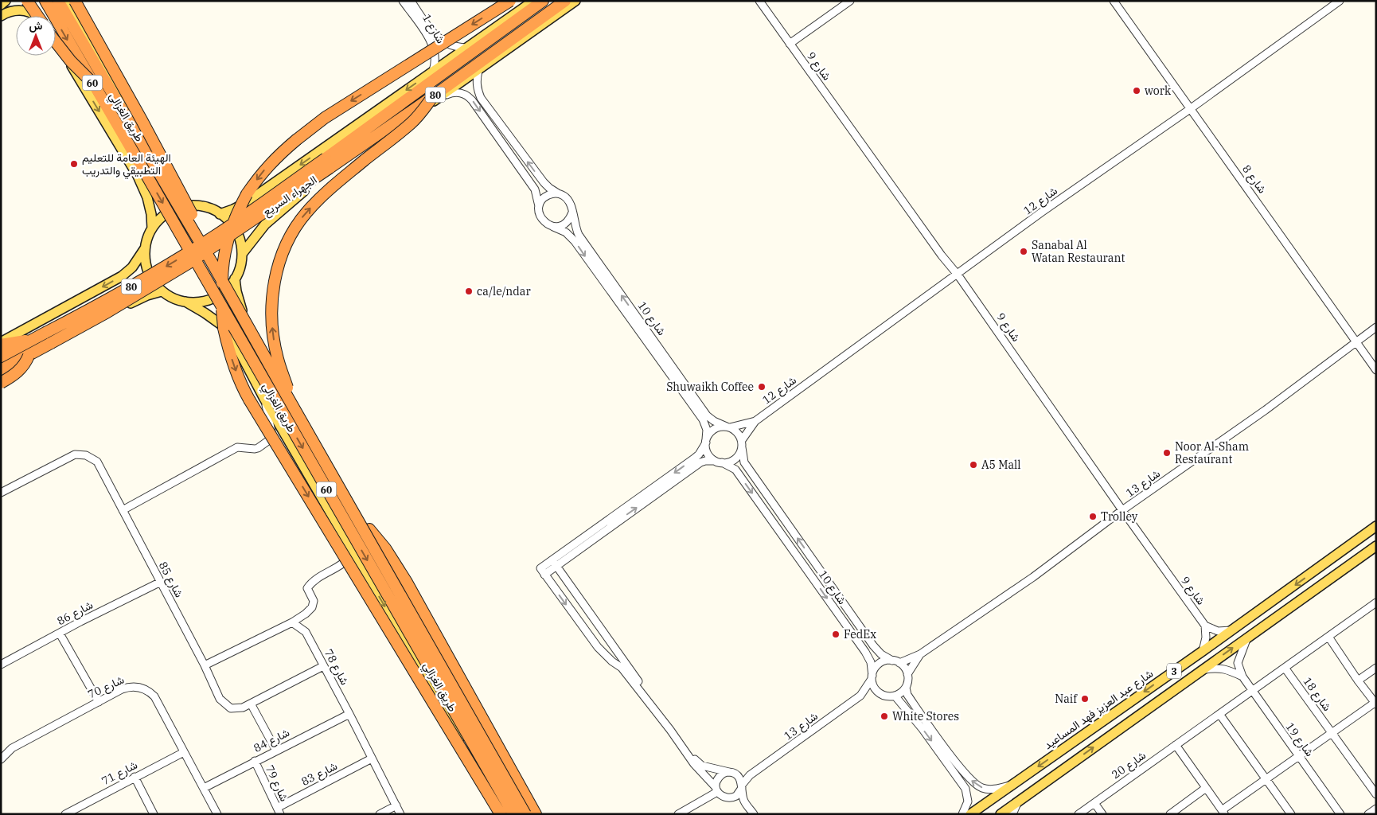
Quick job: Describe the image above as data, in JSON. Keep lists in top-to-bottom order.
{
  "streets": {
    "highway": [
      "60",
      "80",
      "طريق الغزالي",
      "الجهراء السريع"
    ],
    "main road": ["3", "شارع عبد العزيز فهد المساعيد"],
    "street": [
      "شارع 1",
      "شارع 9",
      "شارع 8",
      "شارع 12",
      "شارع 10",
      "شارع 13",
      "شارع 85",
      "شارع 86",
      "شارع 78",
      "شارع 70",
      "شارع 18",
      "شارع 19",
      "شارع 84",
      "شارع 20",
      "شارع 71",
      "شارع 83",
      "شارع 79"
    ]
  },
  "crossings": [
    ["شارع 1", "الجهراء السريع"],
    ["شارع 9", "شارع 12"],
    ["شارع 9", "شارع 13"],
    ["طريق الغزالي", "الجهراء السريع"],
    ["شارع 8", "شارع 12"],
    ["شارع 8", "شارع 13"],
    ["شارع 12", "شارع 10"],
    ["شارع 10", "شارع 13"],
    ["شارع 85", "شارع 86"],
    ["شارع 85", "شارع 78"],
    ["شارع 78", "شارع 84"],
    ["شارع 78", "شارع 83"],
    ["3", "شارع 19"],
    ["شارع 70", "شارع 84"],
    ["شارع 70", "شارع 71"],
    ["شارع 19", "شارع 20"],
    ["شارع 84", "شارع 79"],
    ["شارع 83", "شارع 79"]
  ],
  "places": [
    "work",
    "الهيئة العامة للتعليم التطبيقي والتدريب",
    "Sanabal Al Watan Restaurant",
    "ca/le/ndar",
    "Shuwaikh Coffee",
    "Noor Al-Sham Restaurant",
    "A5 Mall",
    "Trolley",
    "FedEx",
    "Naif",
    "White Stores"
  ],
  "north": "top"
}
